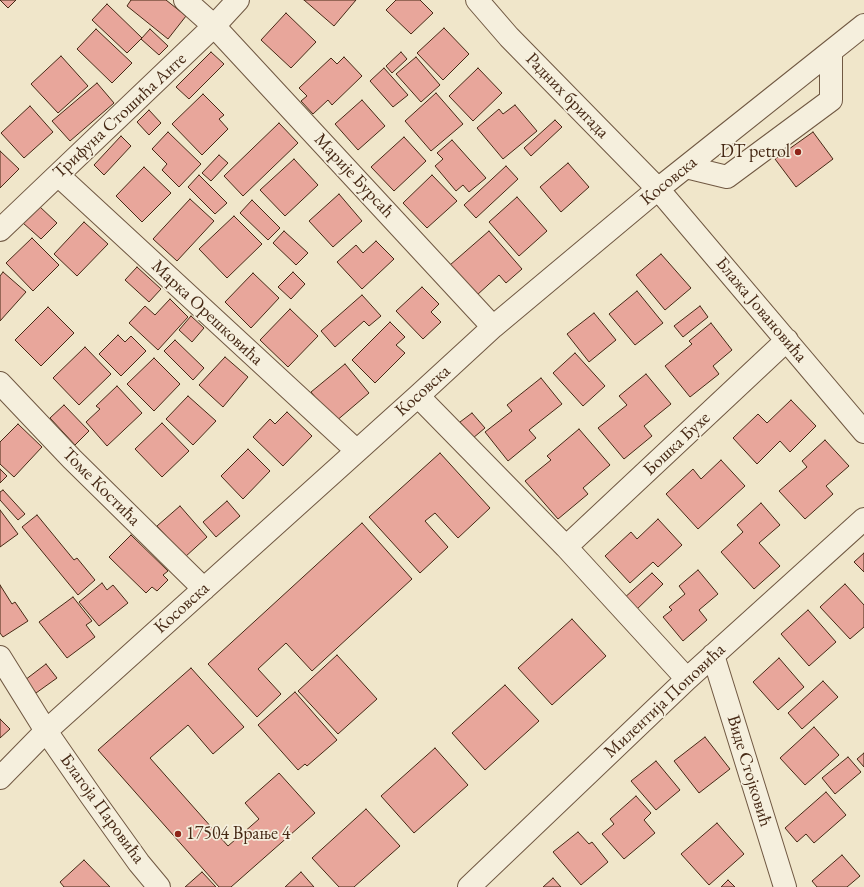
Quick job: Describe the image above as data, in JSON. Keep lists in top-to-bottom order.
{
  "streets": {
    "street": [
      "Радних бригада",
      "Трифуна Стошића Анте",
      "Марије Бурсаћ",
      "Косовска",
      "Блажа Јовановића",
      "Марка Орешковића",
      "Бошка Бухе",
      "Томе Костића",
      "Милентија Поповића",
      "Виде Стојковић",
      "Благоја Паровића"
    ]
  },
  "crossings": [
    ["Радних бригада", "Косовска"],
    ["Радних бригада", "Блажа Јовановића"],
    ["Трифуна Стошића Анте", "Марије Бурсаћ"],
    ["Трифуна Стошића Анте", "Марка Орешковића"],
    ["Марије Бурсаћ", "Косовска"],
    ["Косовска", "Блажа Јовановића"],
    ["Косовска", "Марка Орешковића"],
    ["Косовска", "Томе Костића"],
    ["Косовска", "Благоја Паровића"],
    ["Блажа Јовановића", "Бошка Бухе"],
    ["Милентија Поповића", "Виде Стојковић"]
  ],
  "places": ["DT petrol", "17504 Врање 4"]
}
